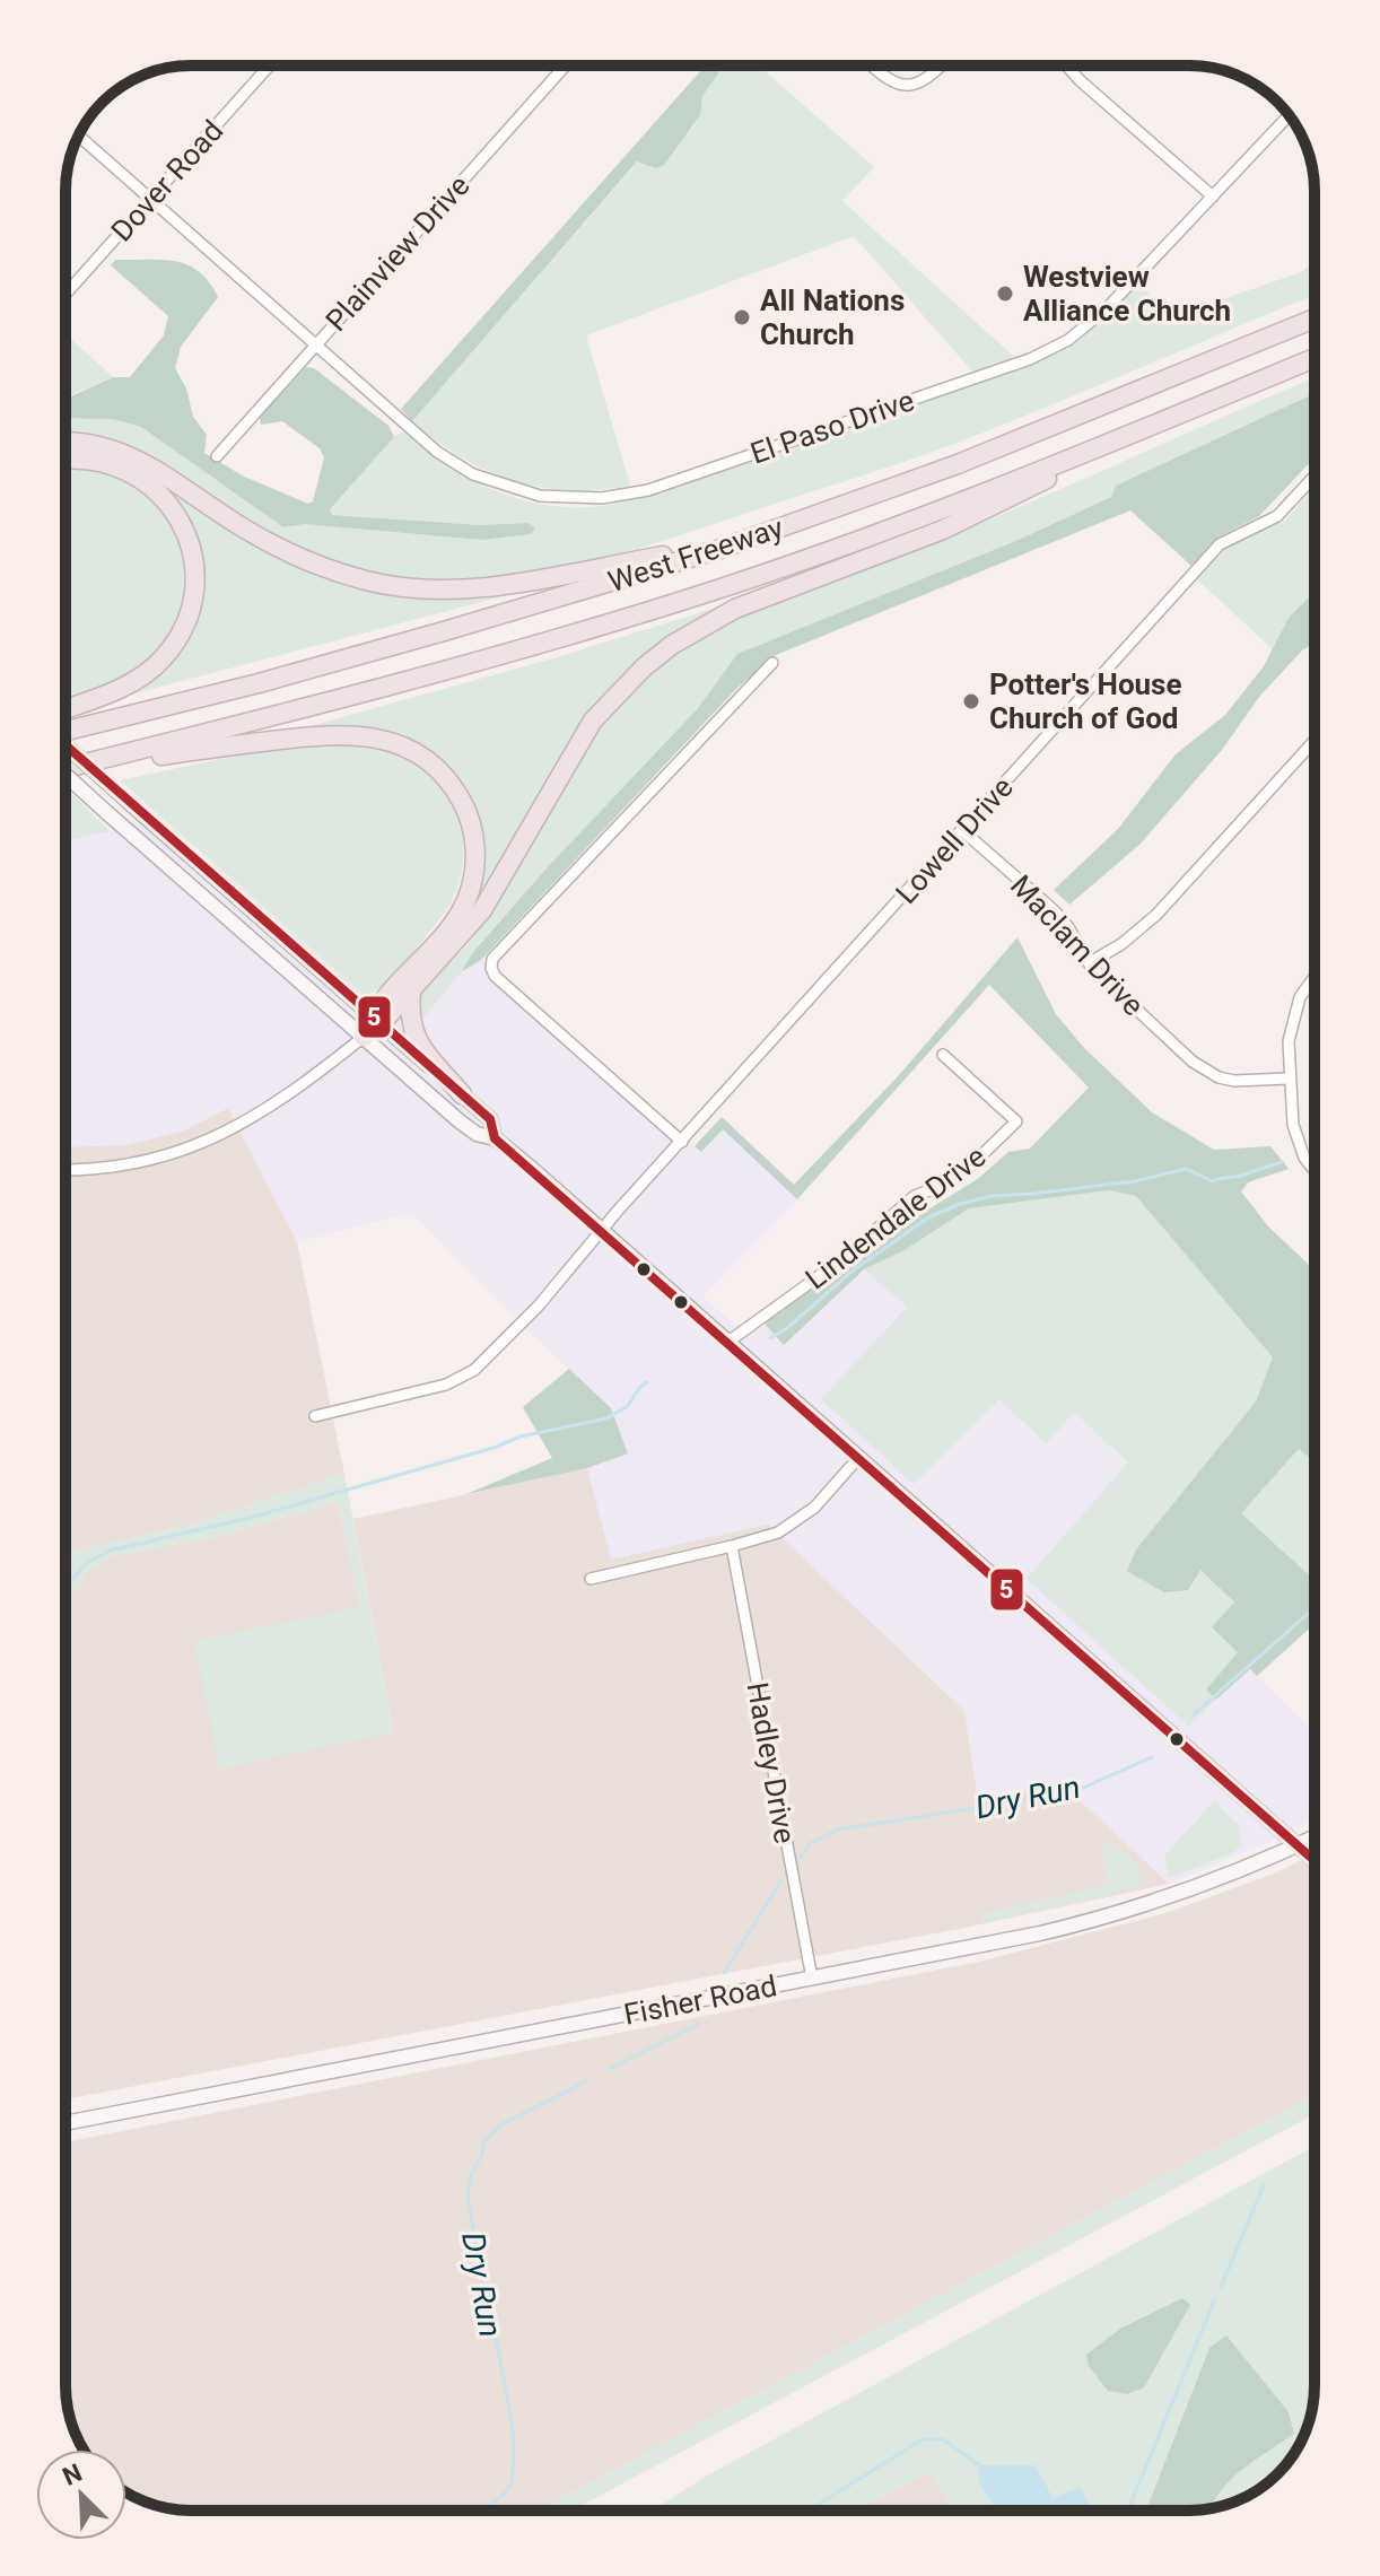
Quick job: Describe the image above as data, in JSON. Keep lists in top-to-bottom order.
{
  "streets": {
    "highway": ["West Freeway"],
    "main road": ["Fisher Road"],
    "street": [
      "Dover Road",
      "Plainview Drive",
      "El Paso Drive",
      "Lowell Drive",
      "Maclam Drive",
      "Lindendale Drive",
      "Hadley Drive"
    ]
  },
  "crossings": [
    ["Dover Road", "El Paso Drive"],
    ["Plainview Drive", "El Paso Drive"],
    ["Lowell Drive", "Maclam Drive"],
    ["Hadley Drive", "Fisher Road"]
  ],
  "water": ["Dry Run"],
  "places": ["Westview Alliance Church", "All Nations Church", "Potter's House Church of God"],
  "lines": ["transit line 5"],
  "north": "top left"
}
